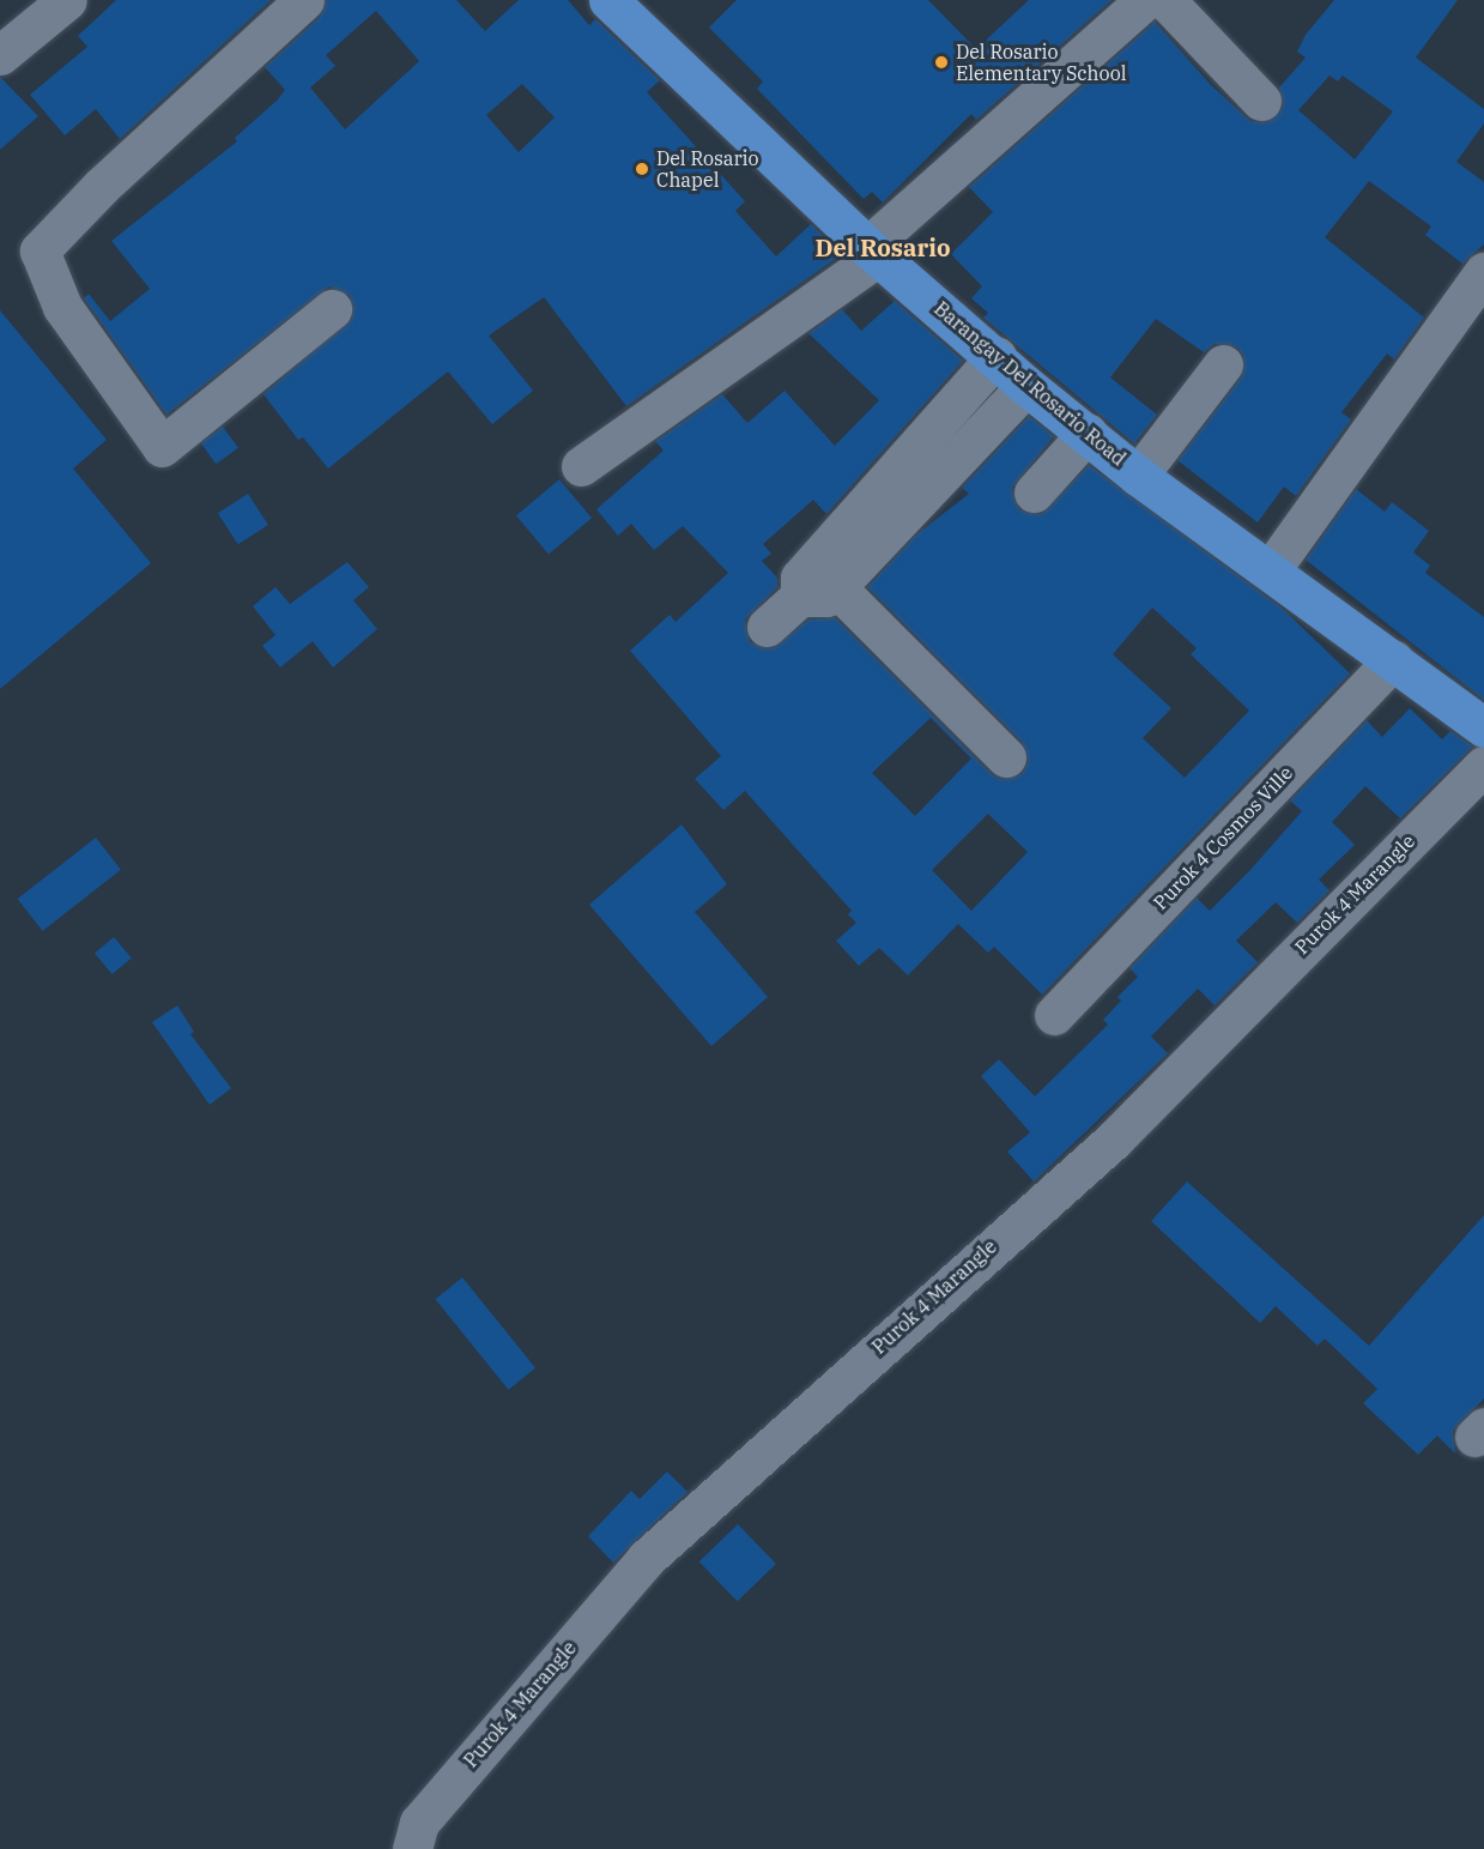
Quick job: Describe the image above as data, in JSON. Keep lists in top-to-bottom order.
{
  "streets": {
    "main road": ["Barangay Del Rosario Road"],
    "street": ["Purok 4 Cosmos Ville", "Purok 4 Marangle"]
  },
  "crossings": [
    ["Barangay Del Rosario Road", "Purok 4 Cosmos Ville"]
  ],
  "districts": ["Del Rosario"],
  "places": ["Del Rosario Elementary School", "Del Rosario Chapel"]
}
